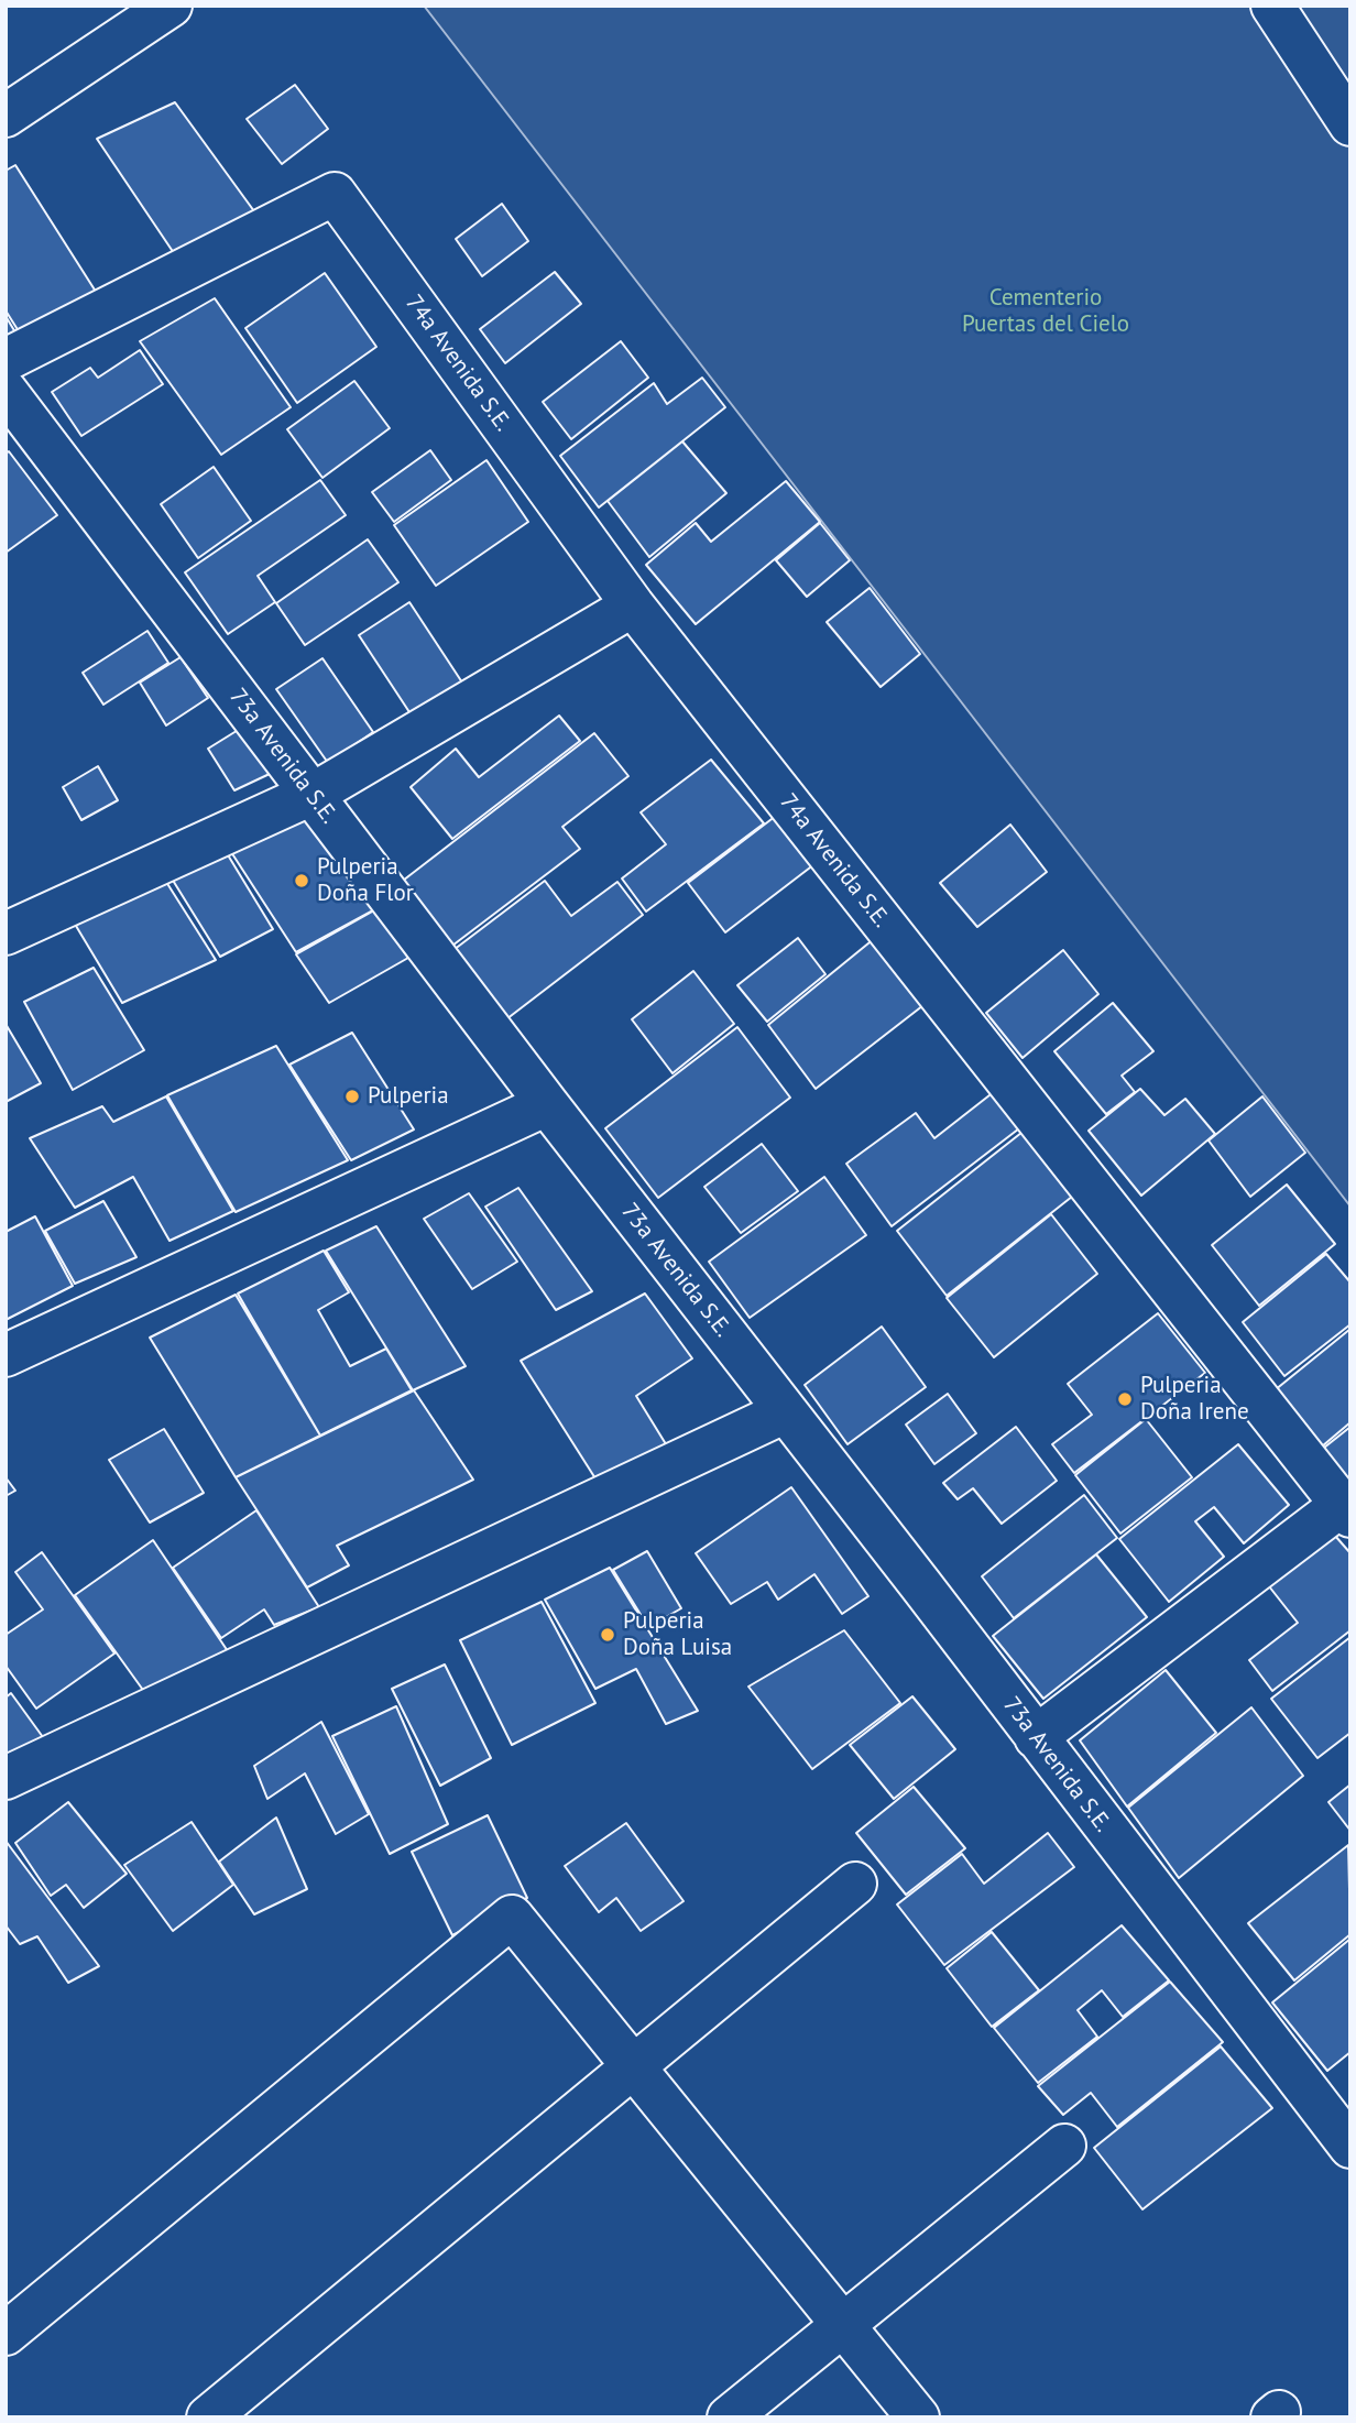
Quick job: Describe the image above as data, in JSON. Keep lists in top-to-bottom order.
{
  "streets": {
    "street": ["74a Avenida S.E.", "73a Avenida S.E."]
  },
  "parks": ["Cementerio Puertas del Cielo"],
  "places": [
    "Pulperia Doña Flor",
    "Pulperia",
    "Pulperia Doña Irene",
    "Pulperia Doña Luisa"
  ]
}
